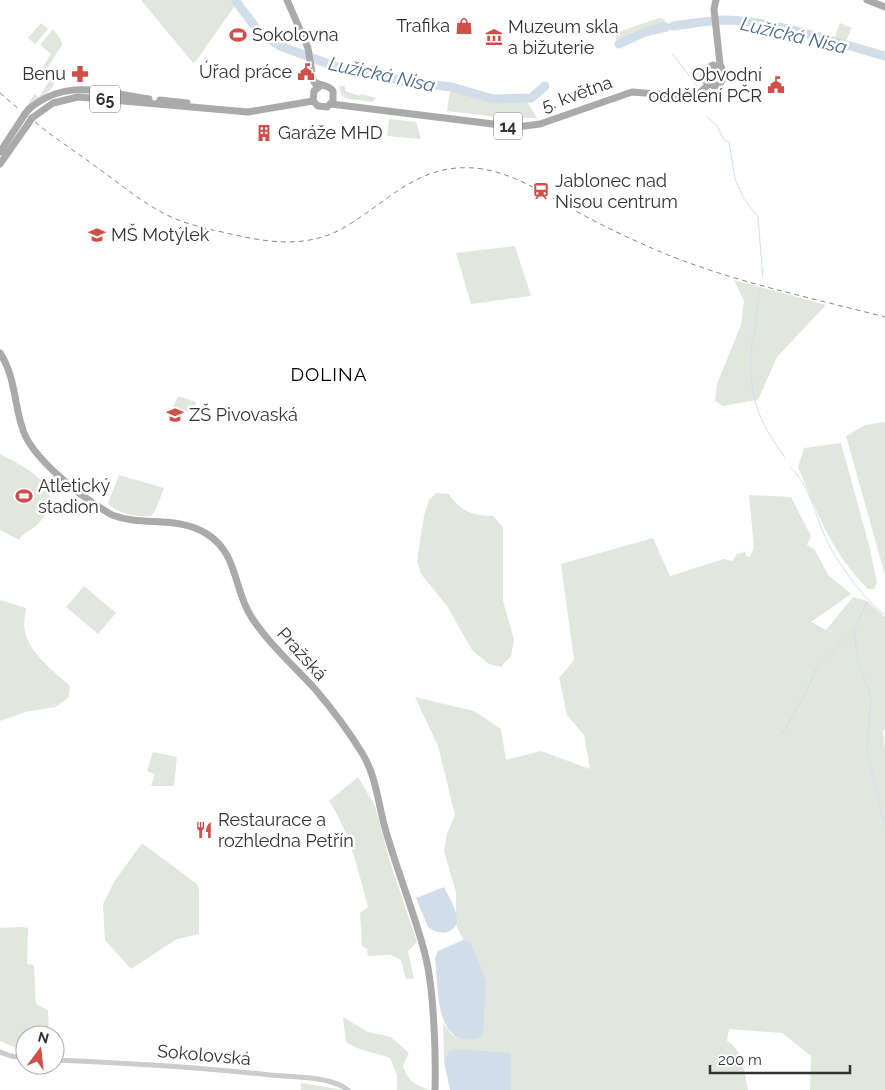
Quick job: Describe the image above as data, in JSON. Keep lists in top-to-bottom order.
{
  "streets": {
    "main road": [
      "5. května",
      "65",
      "14",
      "Pražská"
    ],
    "street": ["Sokolovská"]
  },
  "crossings": [
    ["5. května", "65"],
    ["5. května", "14"]
  ],
  "districts": ["DOLINA"],
  "water": ["Lužická Nisa"],
  "places": {
    "shop": ["Trafika"],
    "sports": ["Sokolovna", "Atletický stadion"],
    "museum": ["Muzeum skla a bižuterie"],
    "public building": ["Úřad práce", "Obvodní oddělení PČR"],
    "pharmacy": ["Benu"],
    "building": ["Garáže MHD"],
    "station": ["Jablonec nad Nisou centrum"],
    "school or university": ["MŠ Motýlek", "ZŠ Pivovaská"],
    "restaurant": ["Restaurace a rozhledna Petřín"]
  },
  "scale_bar": "200 m",
  "north": "top"
}
